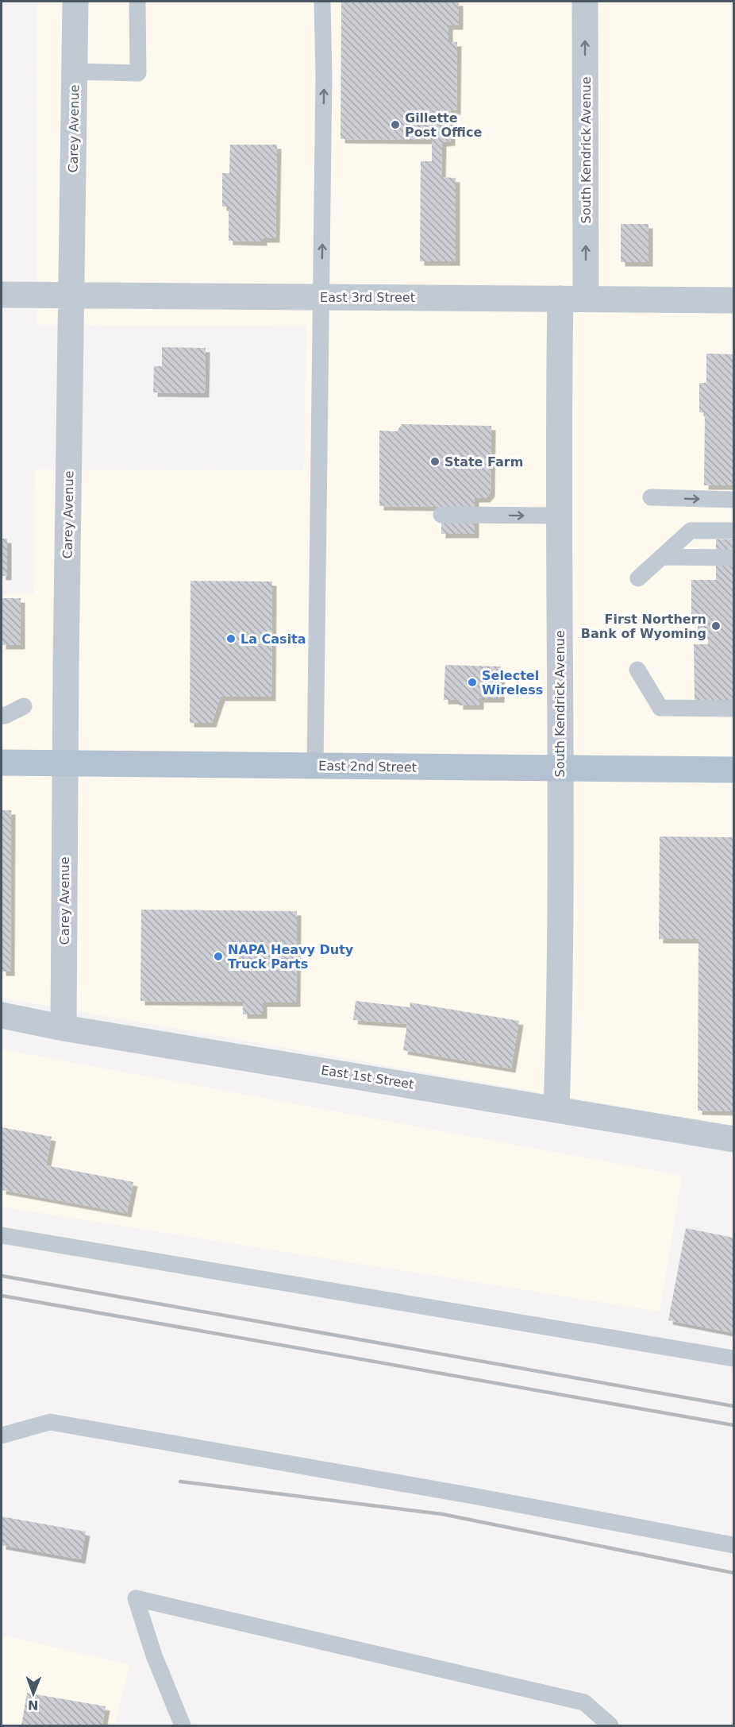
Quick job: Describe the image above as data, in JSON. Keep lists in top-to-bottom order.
{
  "streets": {
    "main road": ["East 2nd Street"],
    "street": [
      "Carey Avenue",
      "South Kendrick Avenue",
      "East 3rd Street",
      "East 1st Street"
    ]
  },
  "crossings": [
    ["Carey Avenue", "East 3rd Street"],
    ["Carey Avenue", "East 2nd Street"],
    ["Carey Avenue", "East 1st Street"],
    ["South Kendrick Avenue", "East 3rd Street"],
    ["South Kendrick Avenue", "East 2nd Street"],
    ["South Kendrick Avenue", "East 1st Street"]
  ],
  "places": [
    "Gillette Post Office",
    "State Farm",
    "First Northern Bank of Wyoming",
    "La Casita",
    "Selectel Wireless",
    "NAPA Heavy Duty Truck Parts"
  ],
  "north": "bottom"
}
